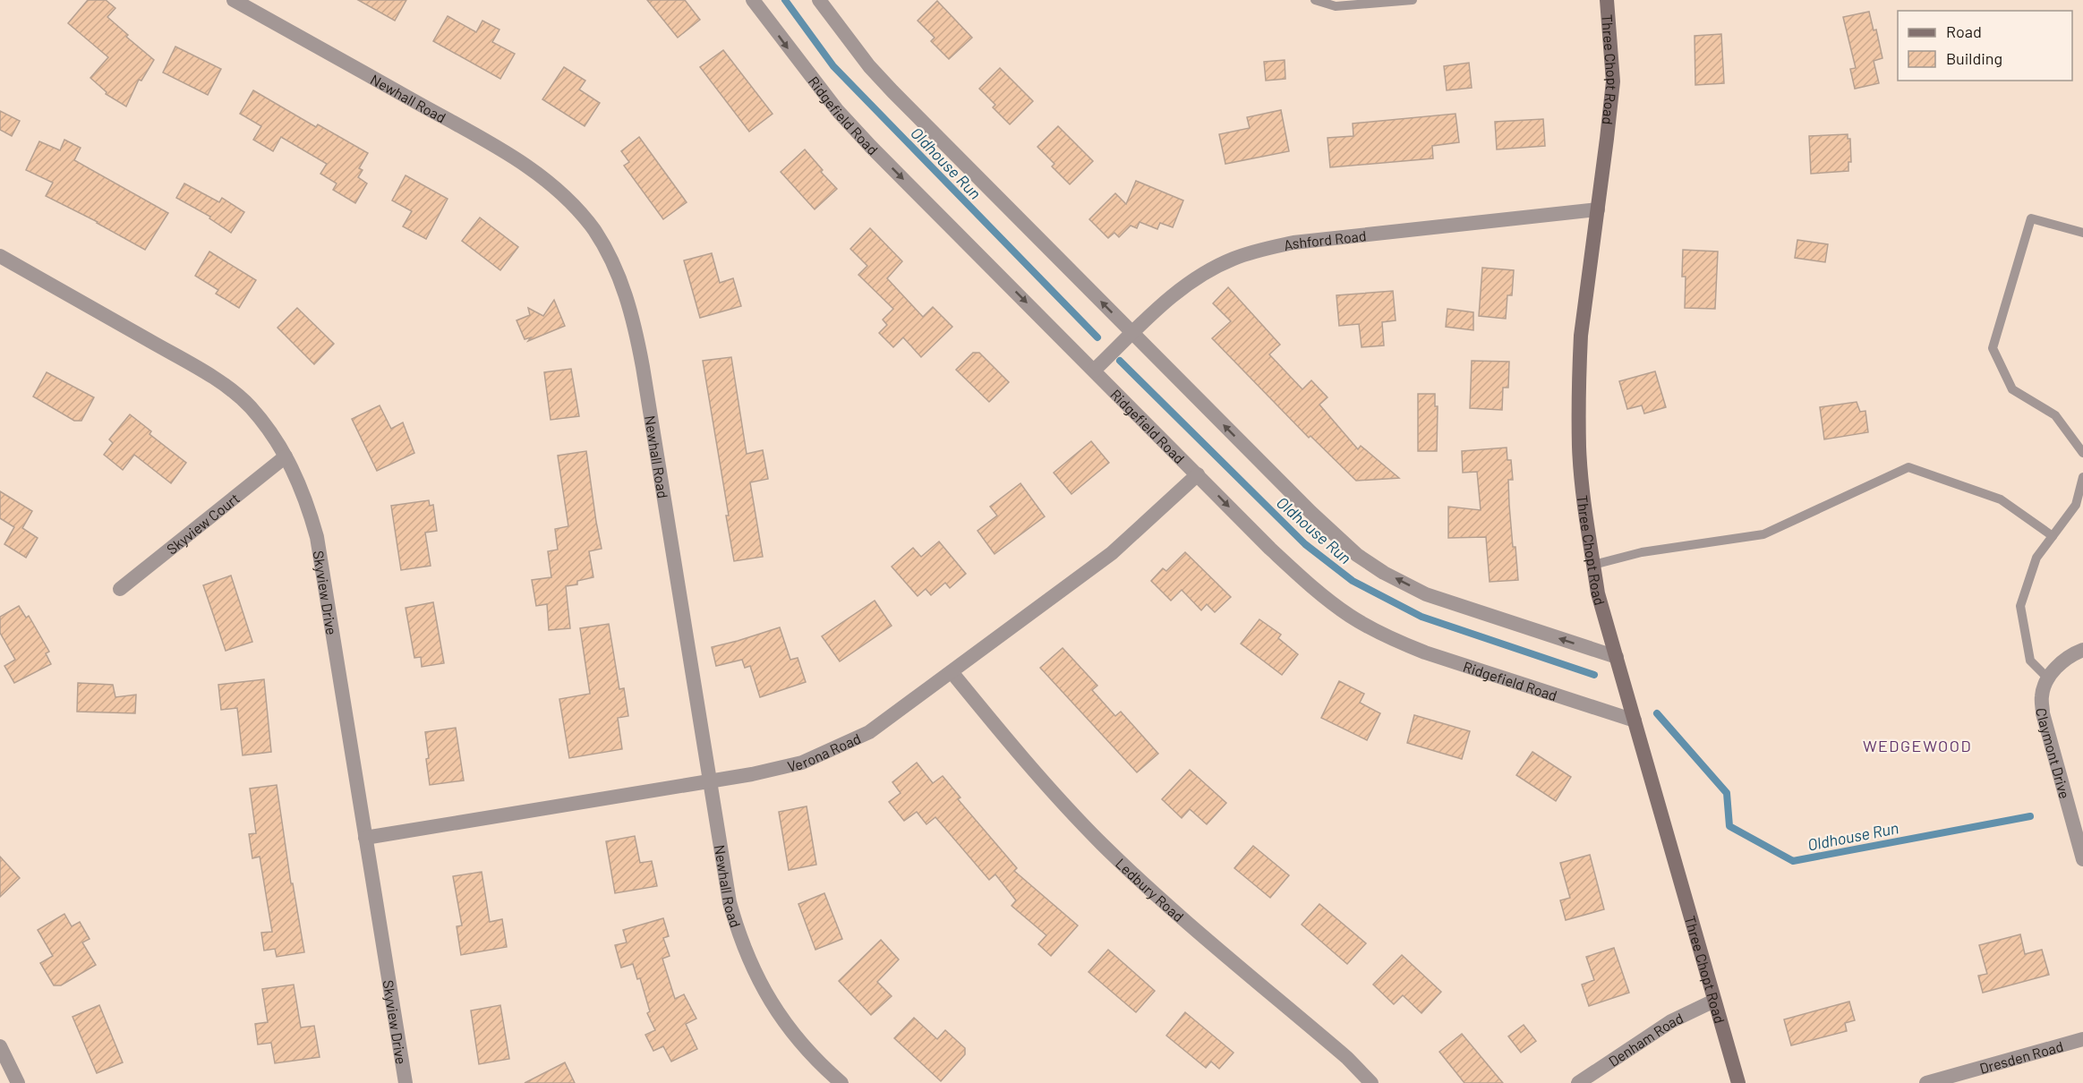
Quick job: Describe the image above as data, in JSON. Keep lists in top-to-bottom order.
{
  "streets": {
    "main road": ["Three Chopt Road"],
    "street": [
      "Newhall Road",
      "Ridgefield Road",
      "Ashford Road",
      "Skyview Court",
      "Skyview Drive",
      "Verona Road",
      "Claymont Drive",
      "Ledbury Road",
      "Denham Road",
      "Dresden Road"
    ]
  },
  "crossings": [
    ["Three Chopt Road", "Ridgefield Road"],
    ["Three Chopt Road", "Ashford Road"],
    ["Three Chopt Road", "Denham Road"],
    ["Newhall Road", "Verona Road"],
    ["Ridgefield Road", "Ashford Road"],
    ["Ridgefield Road", "Verona Road"],
    ["Skyview Court", "Skyview Drive"],
    ["Skyview Drive", "Verona Road"],
    ["Verona Road", "Ledbury Road"]
  ],
  "districts": ["WEDGEWOOD"],
  "water": ["Oldhouse Run"],
  "legend": ["Road", "Building"]
}
